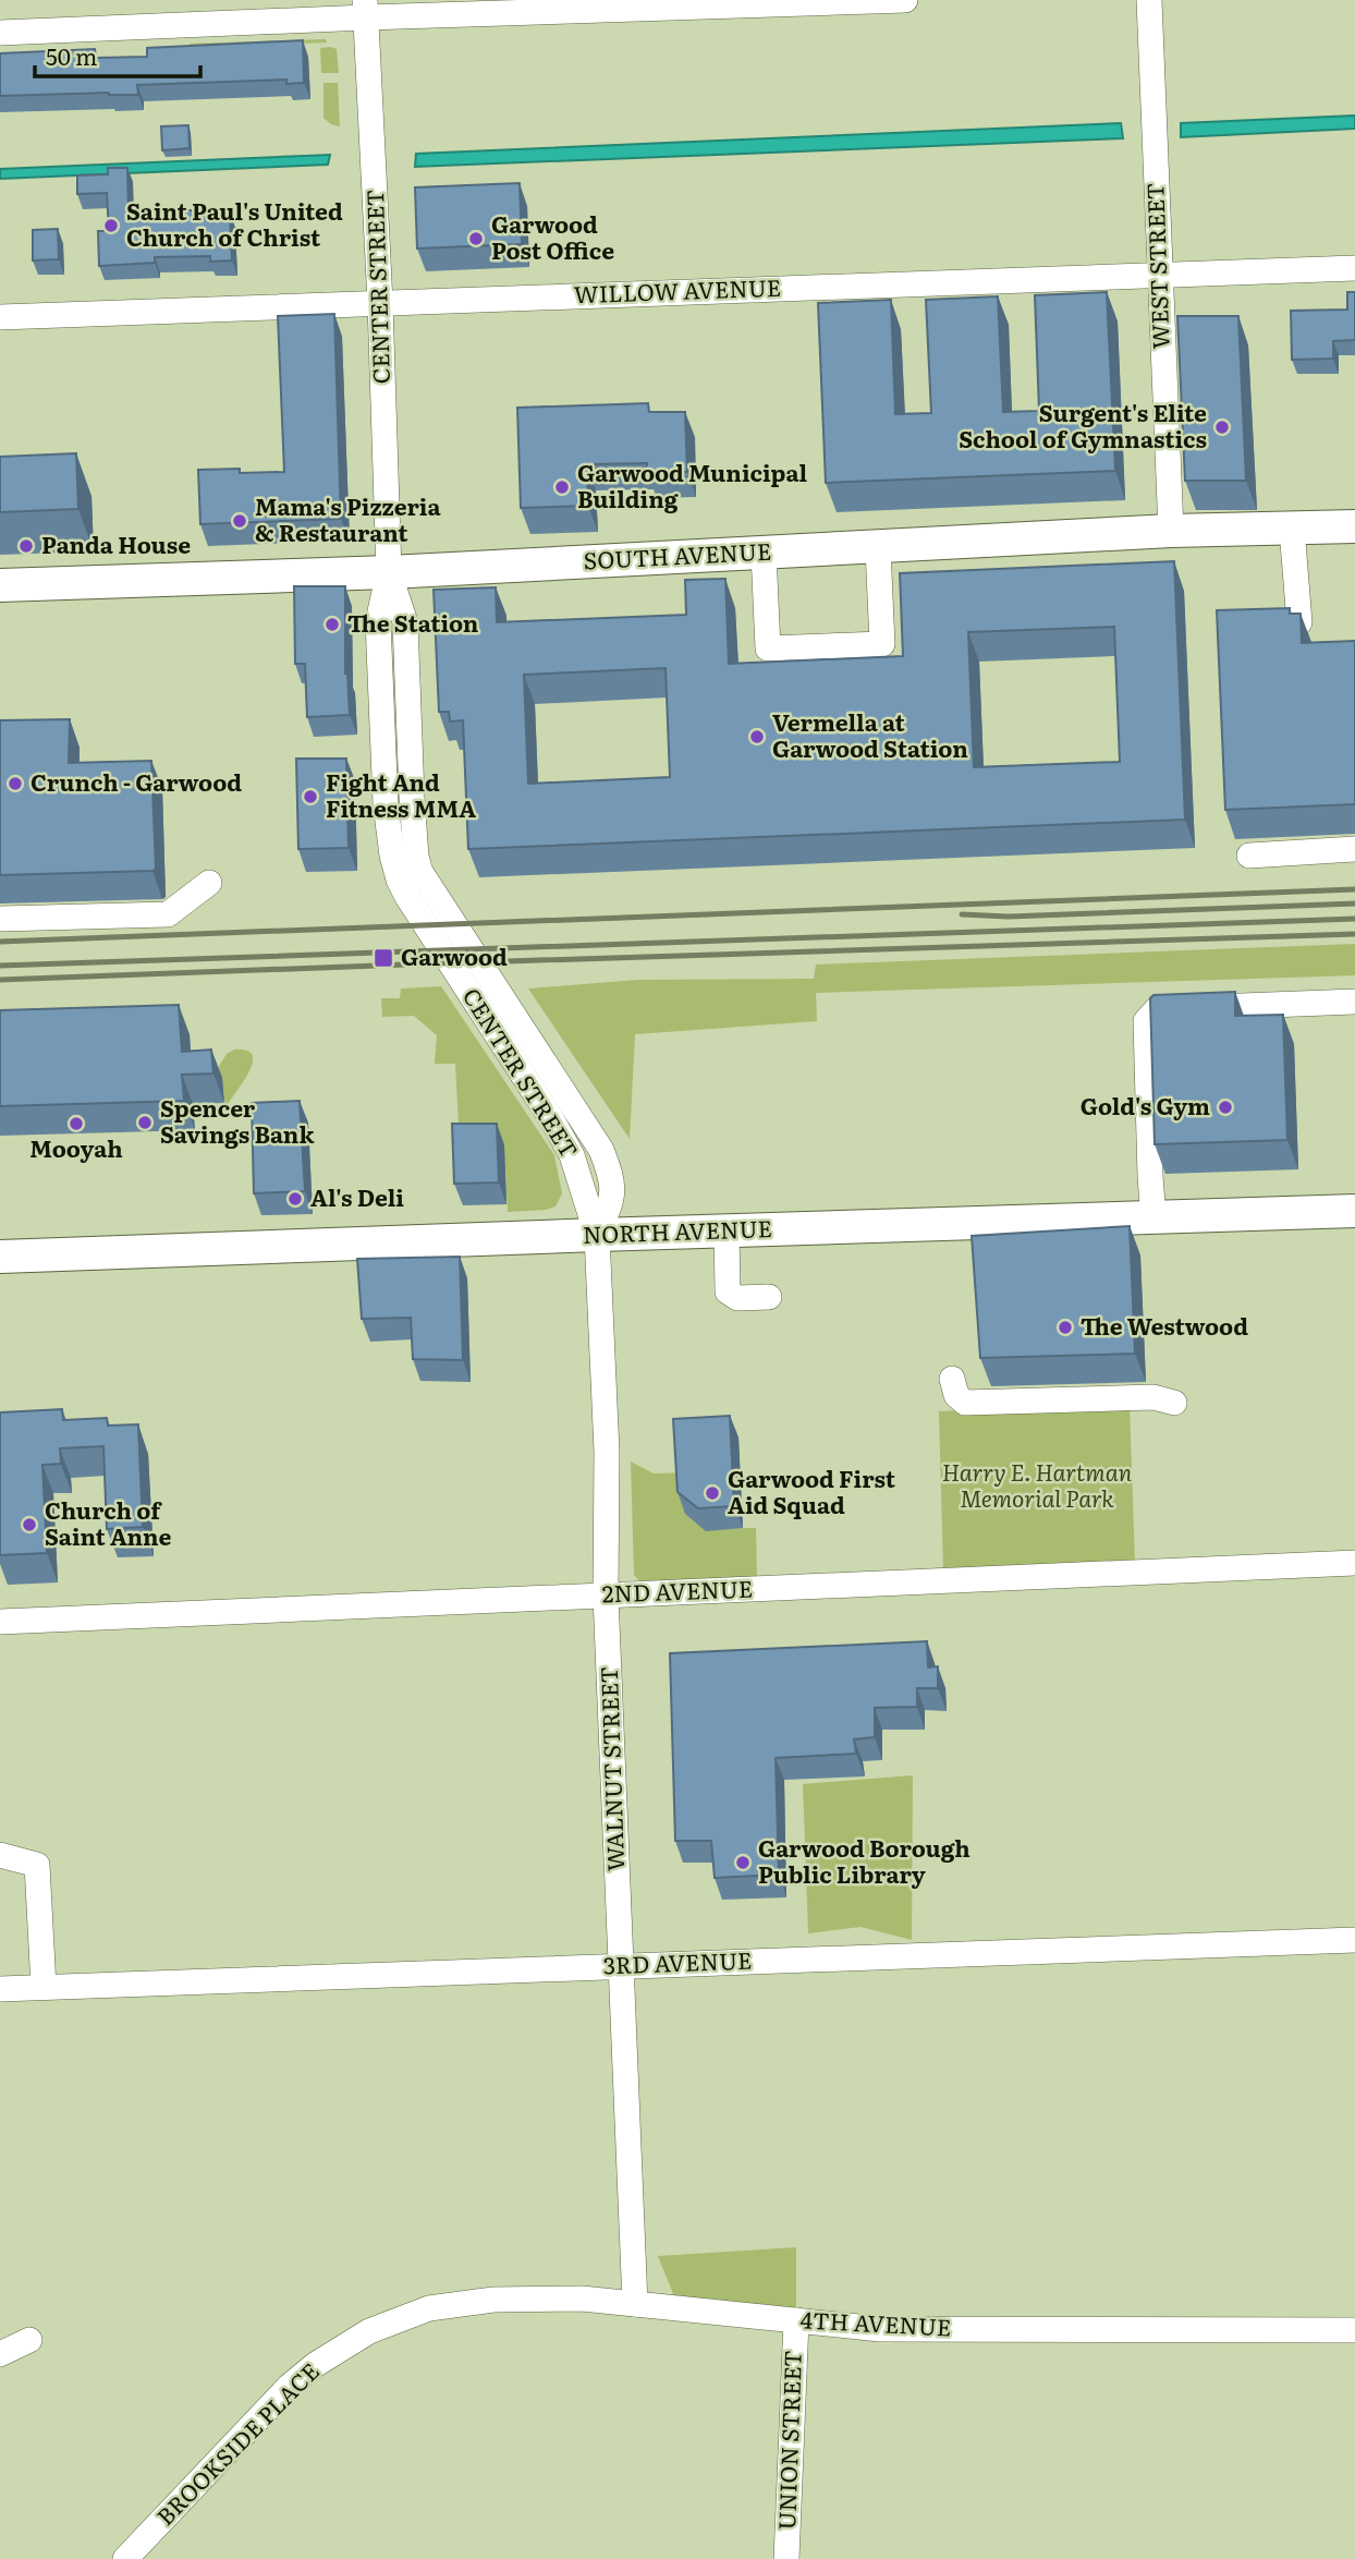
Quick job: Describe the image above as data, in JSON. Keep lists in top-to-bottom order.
{
  "streets": {
    "main road": ["SOUTH AVENUE", "NORTH AVENUE"],
    "street": [
      "WEST STREET",
      "CENTER STREET",
      "WILLOW AVENUE",
      "2ND AVENUE",
      "WALNUT STREET",
      "3RD AVENUE",
      "4TH AVENUE",
      "UNION STREET",
      "BROOKSIDE PLACE"
    ]
  },
  "crossings": [
    ["WEST STREET", "WILLOW AVENUE"],
    ["WEST STREET", "SOUTH AVENUE"],
    ["CENTER STREET", "WILLOW AVENUE"],
    ["CENTER STREET", "SOUTH AVENUE"],
    ["CENTER STREET", "NORTH AVENUE"],
    ["CENTER STREET", "WALNUT STREET"],
    ["NORTH AVENUE", "WALNUT STREET"],
    ["2ND AVENUE", "WALNUT STREET"],
    ["WALNUT STREET", "3RD AVENUE"],
    ["WALNUT STREET", "4TH AVENUE"],
    ["4TH AVENUE", "UNION STREET"],
    ["4TH AVENUE", "BROOKSIDE PLACE"]
  ],
  "parks": ["Harry E. Hartman Memorial Park"],
  "places": {
    "other": [
      "Saint Paul's United Church of Christ",
      "Garwood Post Office",
      "Surgent's Elite School of Gymnastics",
      "Garwood Municipal Building",
      "Mama's Pizzeria & Restaurant",
      "Panda House",
      "The Station",
      "Vermella at Garwood Station",
      "Crunch - Garwood",
      "Fight And Fitness MMA",
      "Gold's Gym",
      "Spencer Savings Bank",
      "Mooyah",
      "Al's Deli",
      "The Westwood",
      "Garwood First Aid Squad",
      "Church of Saint Anne",
      "Garwood Borough Public Library"
    ],
    "transit": ["Garwood"]
  },
  "scale_bar": "50 m"
}
